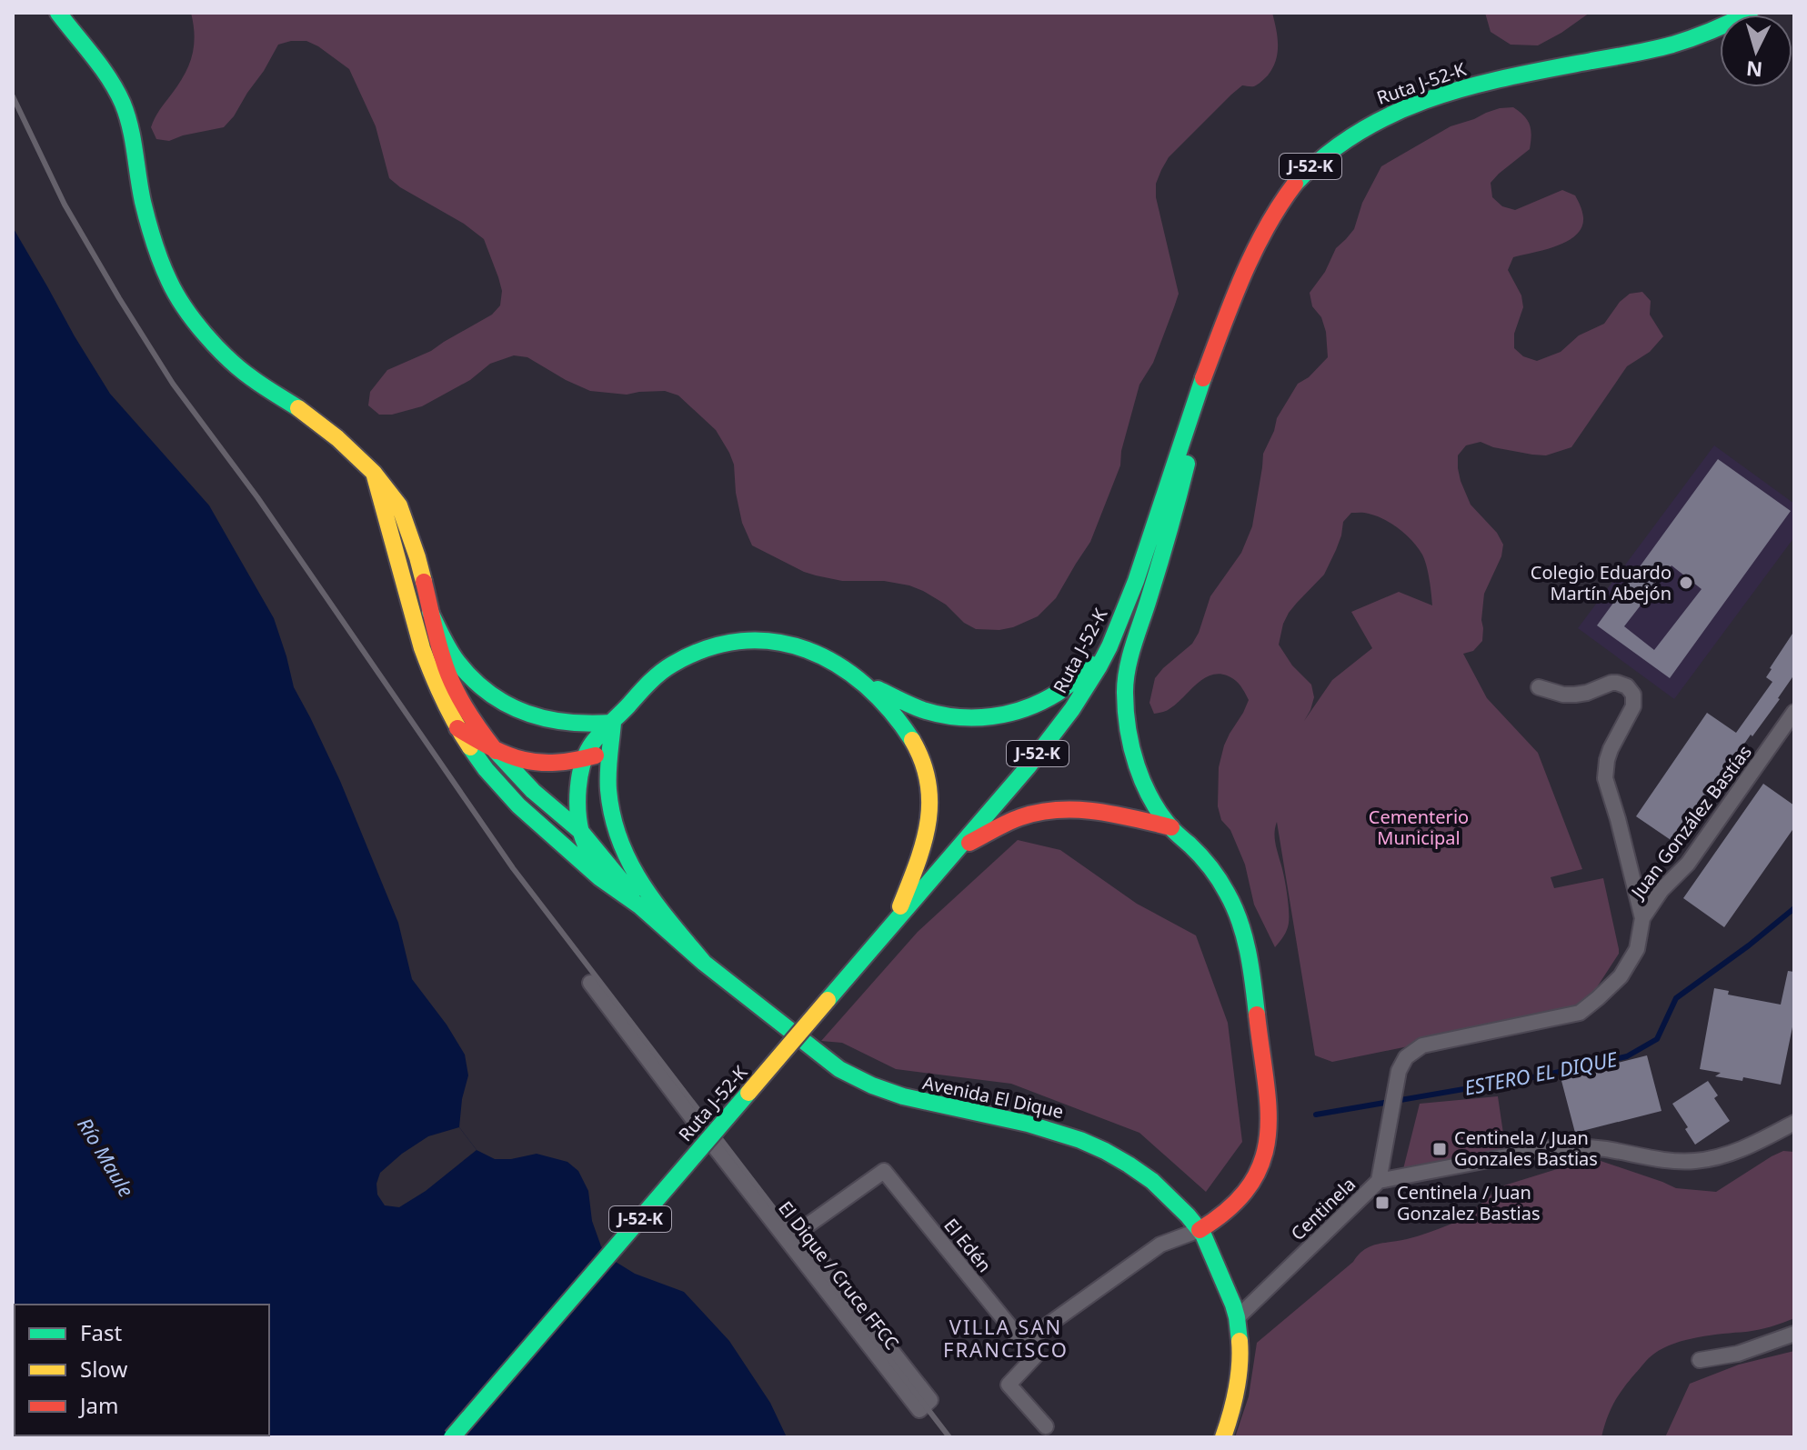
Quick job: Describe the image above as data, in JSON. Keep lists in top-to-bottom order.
{
  "streets": {
    "main road": ["Ruta J-52-K", "J-52-K", "Avenida El Dique"],
    "street": [
      "Juan González Bastías",
      "Centinela",
      "El Edén",
      "El Dique / Cruce FFCC"
    ]
  },
  "crossings": [
    ["Juan González Bastías", "Centinela"],
    ["Avenida El Dique", "Centinela"],
    ["El Edén", "El Dique / Cruce FFCC"]
  ],
  "districts": ["VILLA SAN FRANCISCO"],
  "water": ["ESTERO EL DIQUE", "Río Maule"],
  "parks": ["Cementerio Municipal"],
  "places": {
    "other": ["Colegio Eduardo Martín Abejón"],
    "transit": ["Centinela / Juan Gonzales Bastias", "Centinela / Juan Gonzalez Bastias"]
  },
  "legend": ["Fast", "Slow", "Jam"],
  "north": "bottom"
}
